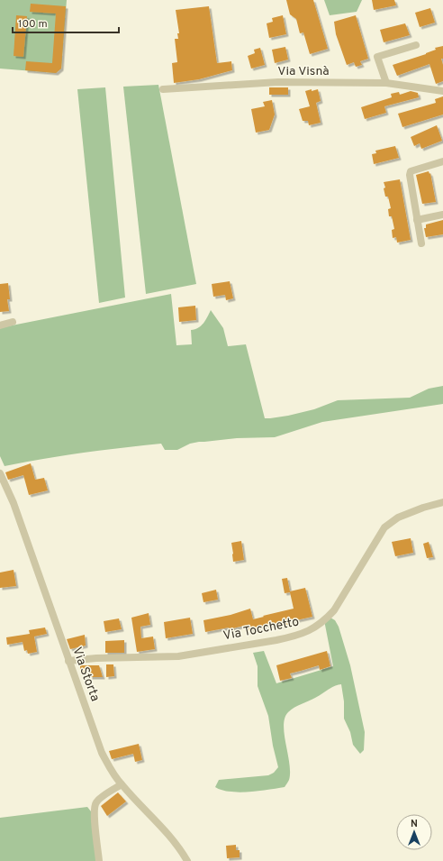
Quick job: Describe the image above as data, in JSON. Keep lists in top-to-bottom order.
{
  "streets": {
    "street": ["Via Visnà", "Via Tocchetto", "Via Storta"]
  },
  "crossings": [
    ["Via Tocchetto", "Via Storta"]
  ],
  "scale_bar": "100 m",
  "north": "top"
}
